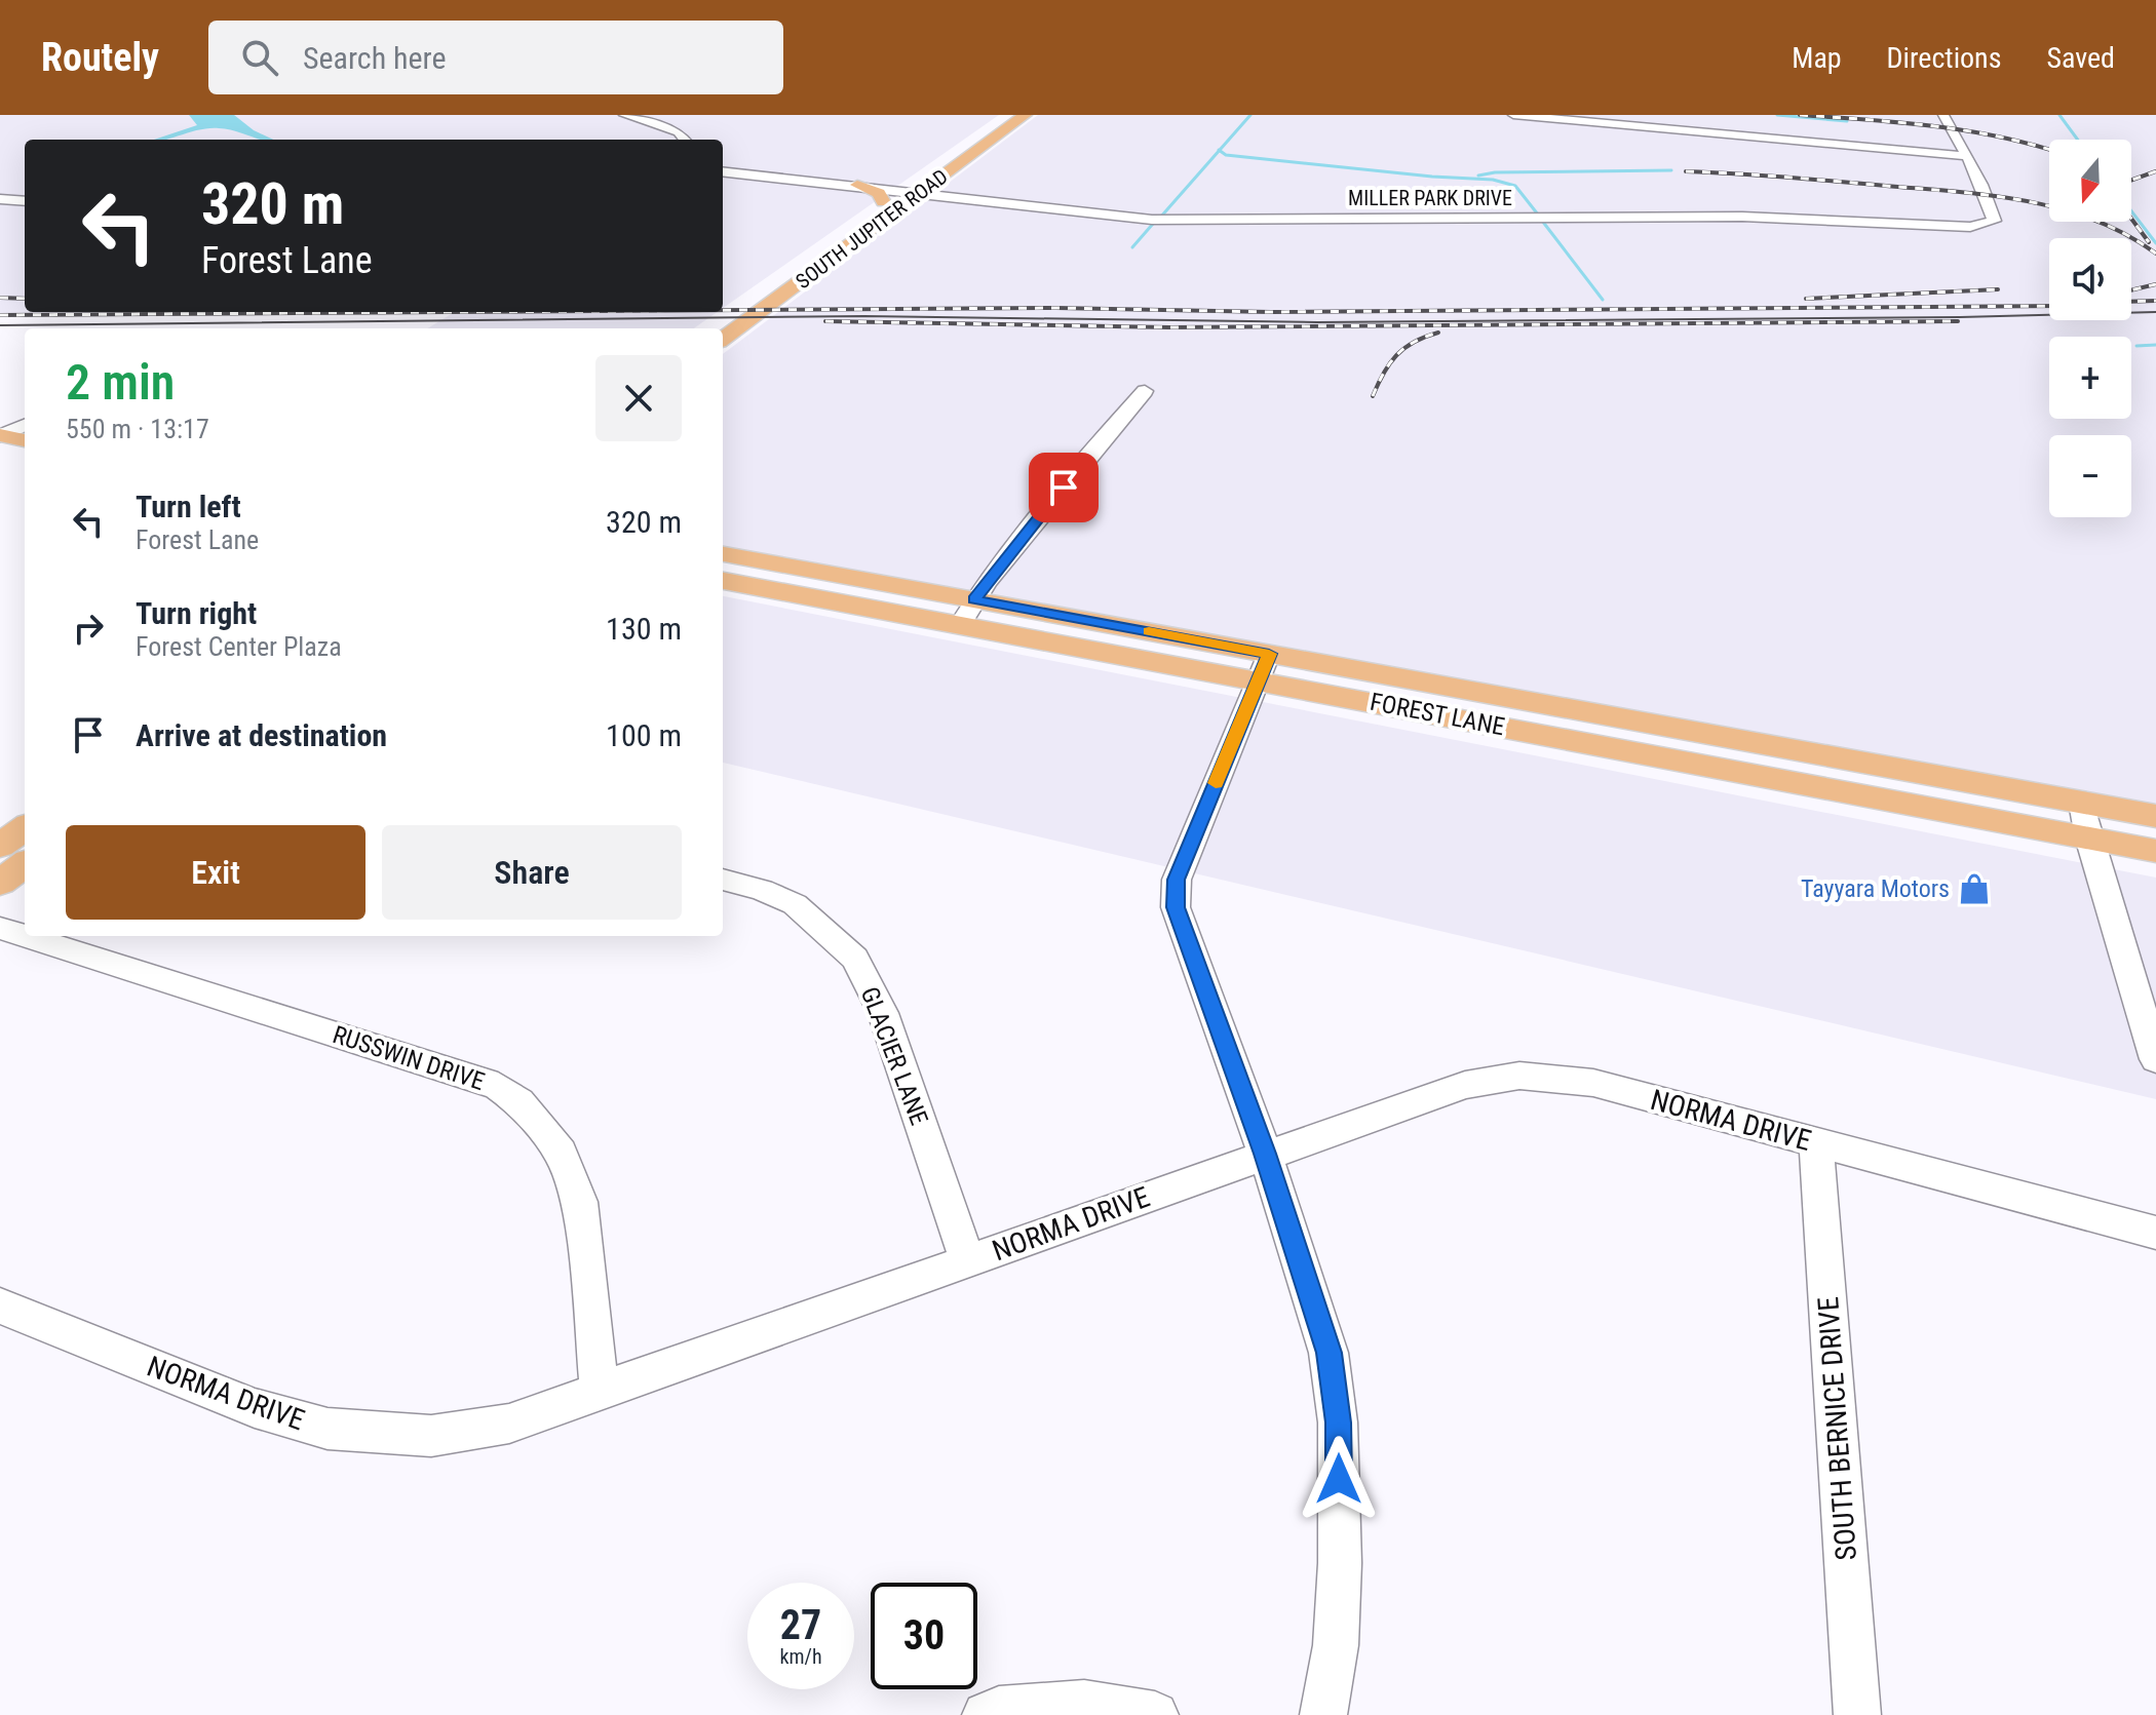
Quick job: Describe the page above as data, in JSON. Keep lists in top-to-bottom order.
{
  "streets": {
    "main road": ["SOUTH JUPITER ROAD", "FOREST LANE"],
    "street": [
      "MILLER PARK DRIVE",
      "GLACIER LANE",
      "RUSSWIN DRIVE",
      "NORMA DRIVE",
      "SOUTH BERNICE DRIVE"
    ]
  },
  "crossings": [
    ["MILLER PARK DRIVE", "SOUTH JUPITER ROAD"],
    ["GLACIER LANE", "NORMA DRIVE"],
    ["RUSSWIN DRIVE", "NORMA DRIVE"],
    ["NORMA DRIVE", "SOUTH BERNICE DRIVE"]
  ],
  "places": {
    "shop": ["Tayyara Motors"]
  },
  "north": "bottom",
  "page": {
    "header": "Routely",
    "search": "Search here",
    "nav": ["Map", "Directions", "Saved"],
    "map_buttons": ["+", "−"],
    "turn": ["320 m", "Forest Lane"],
    "heading": ["2 min", "550 m · 13:17"],
    "list": [
      {
        "name": "Turn left",
        "note": "Forest Lane",
        "value": "320 m"
      },
      {
        "name": "Turn right",
        "note": "Forest Center Plaza",
        "value": "130 m"
      },
      {
        "name": "Arrive at destination",
        "value": "100 m"
      }
    ],
    "buttons": ["Exit", "Share"],
    "speed": "27 km/h",
    "limit": "30"
  }
}
